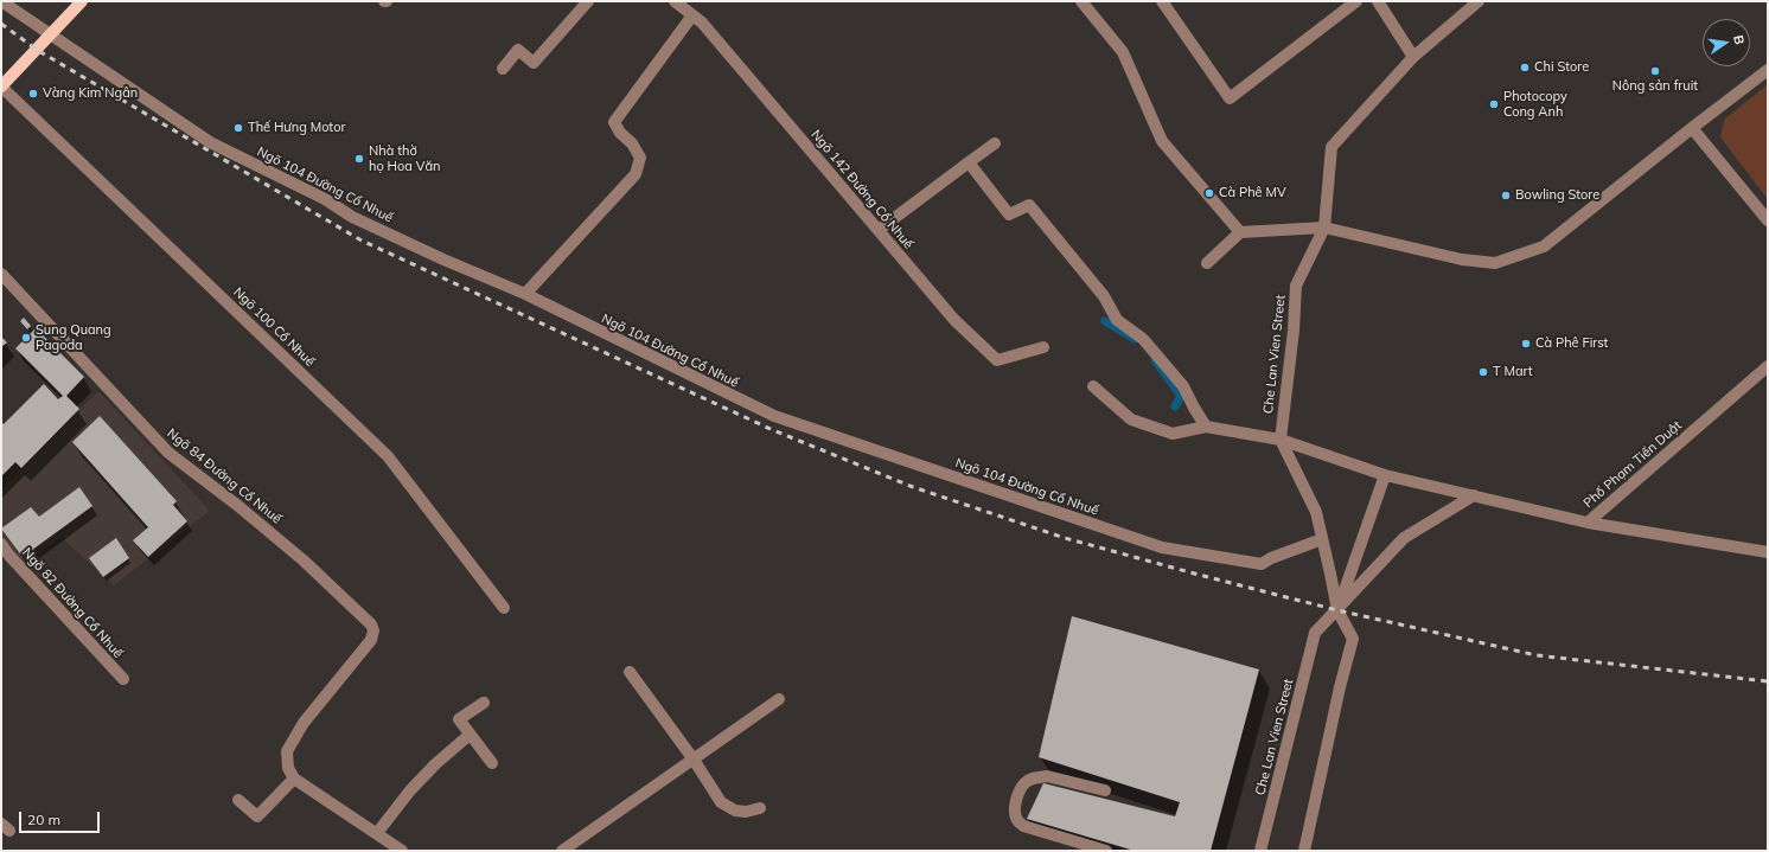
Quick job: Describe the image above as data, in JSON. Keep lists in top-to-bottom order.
{
  "streets": {
    "street": [
      "Ngõ 104 Đường Cổ Nhuế",
      "Ngõ 142 Đường Cổ Nhuế",
      "Ngõ 100 Cổ Nhuế",
      "Che Lan Vien Street",
      "Phố Phạm Tiến Duật",
      "Ngõ 84 Đường Cổ Nhuế",
      "Ngõ 82 Đường Cổ Nhuế"
    ]
  },
  "crossings": [
    ["Che Lan Vien Street", "Phố Phạm Tiến Duật"]
  ],
  "places": [
    "Chi Store",
    "Nông sản fruit",
    "Vàng Kim Ngân",
    "Photocopy Cong Anh",
    "Thế Hưng Motor",
    "Nhà thờ họ Hoa Văn",
    "Cà Phê MV",
    "Bowling Store",
    "Sung Quang Pagoda",
    "Cà Phê First",
    "T Mart"
  ],
  "scale_bar": "20 m",
  "north": "right"
}
